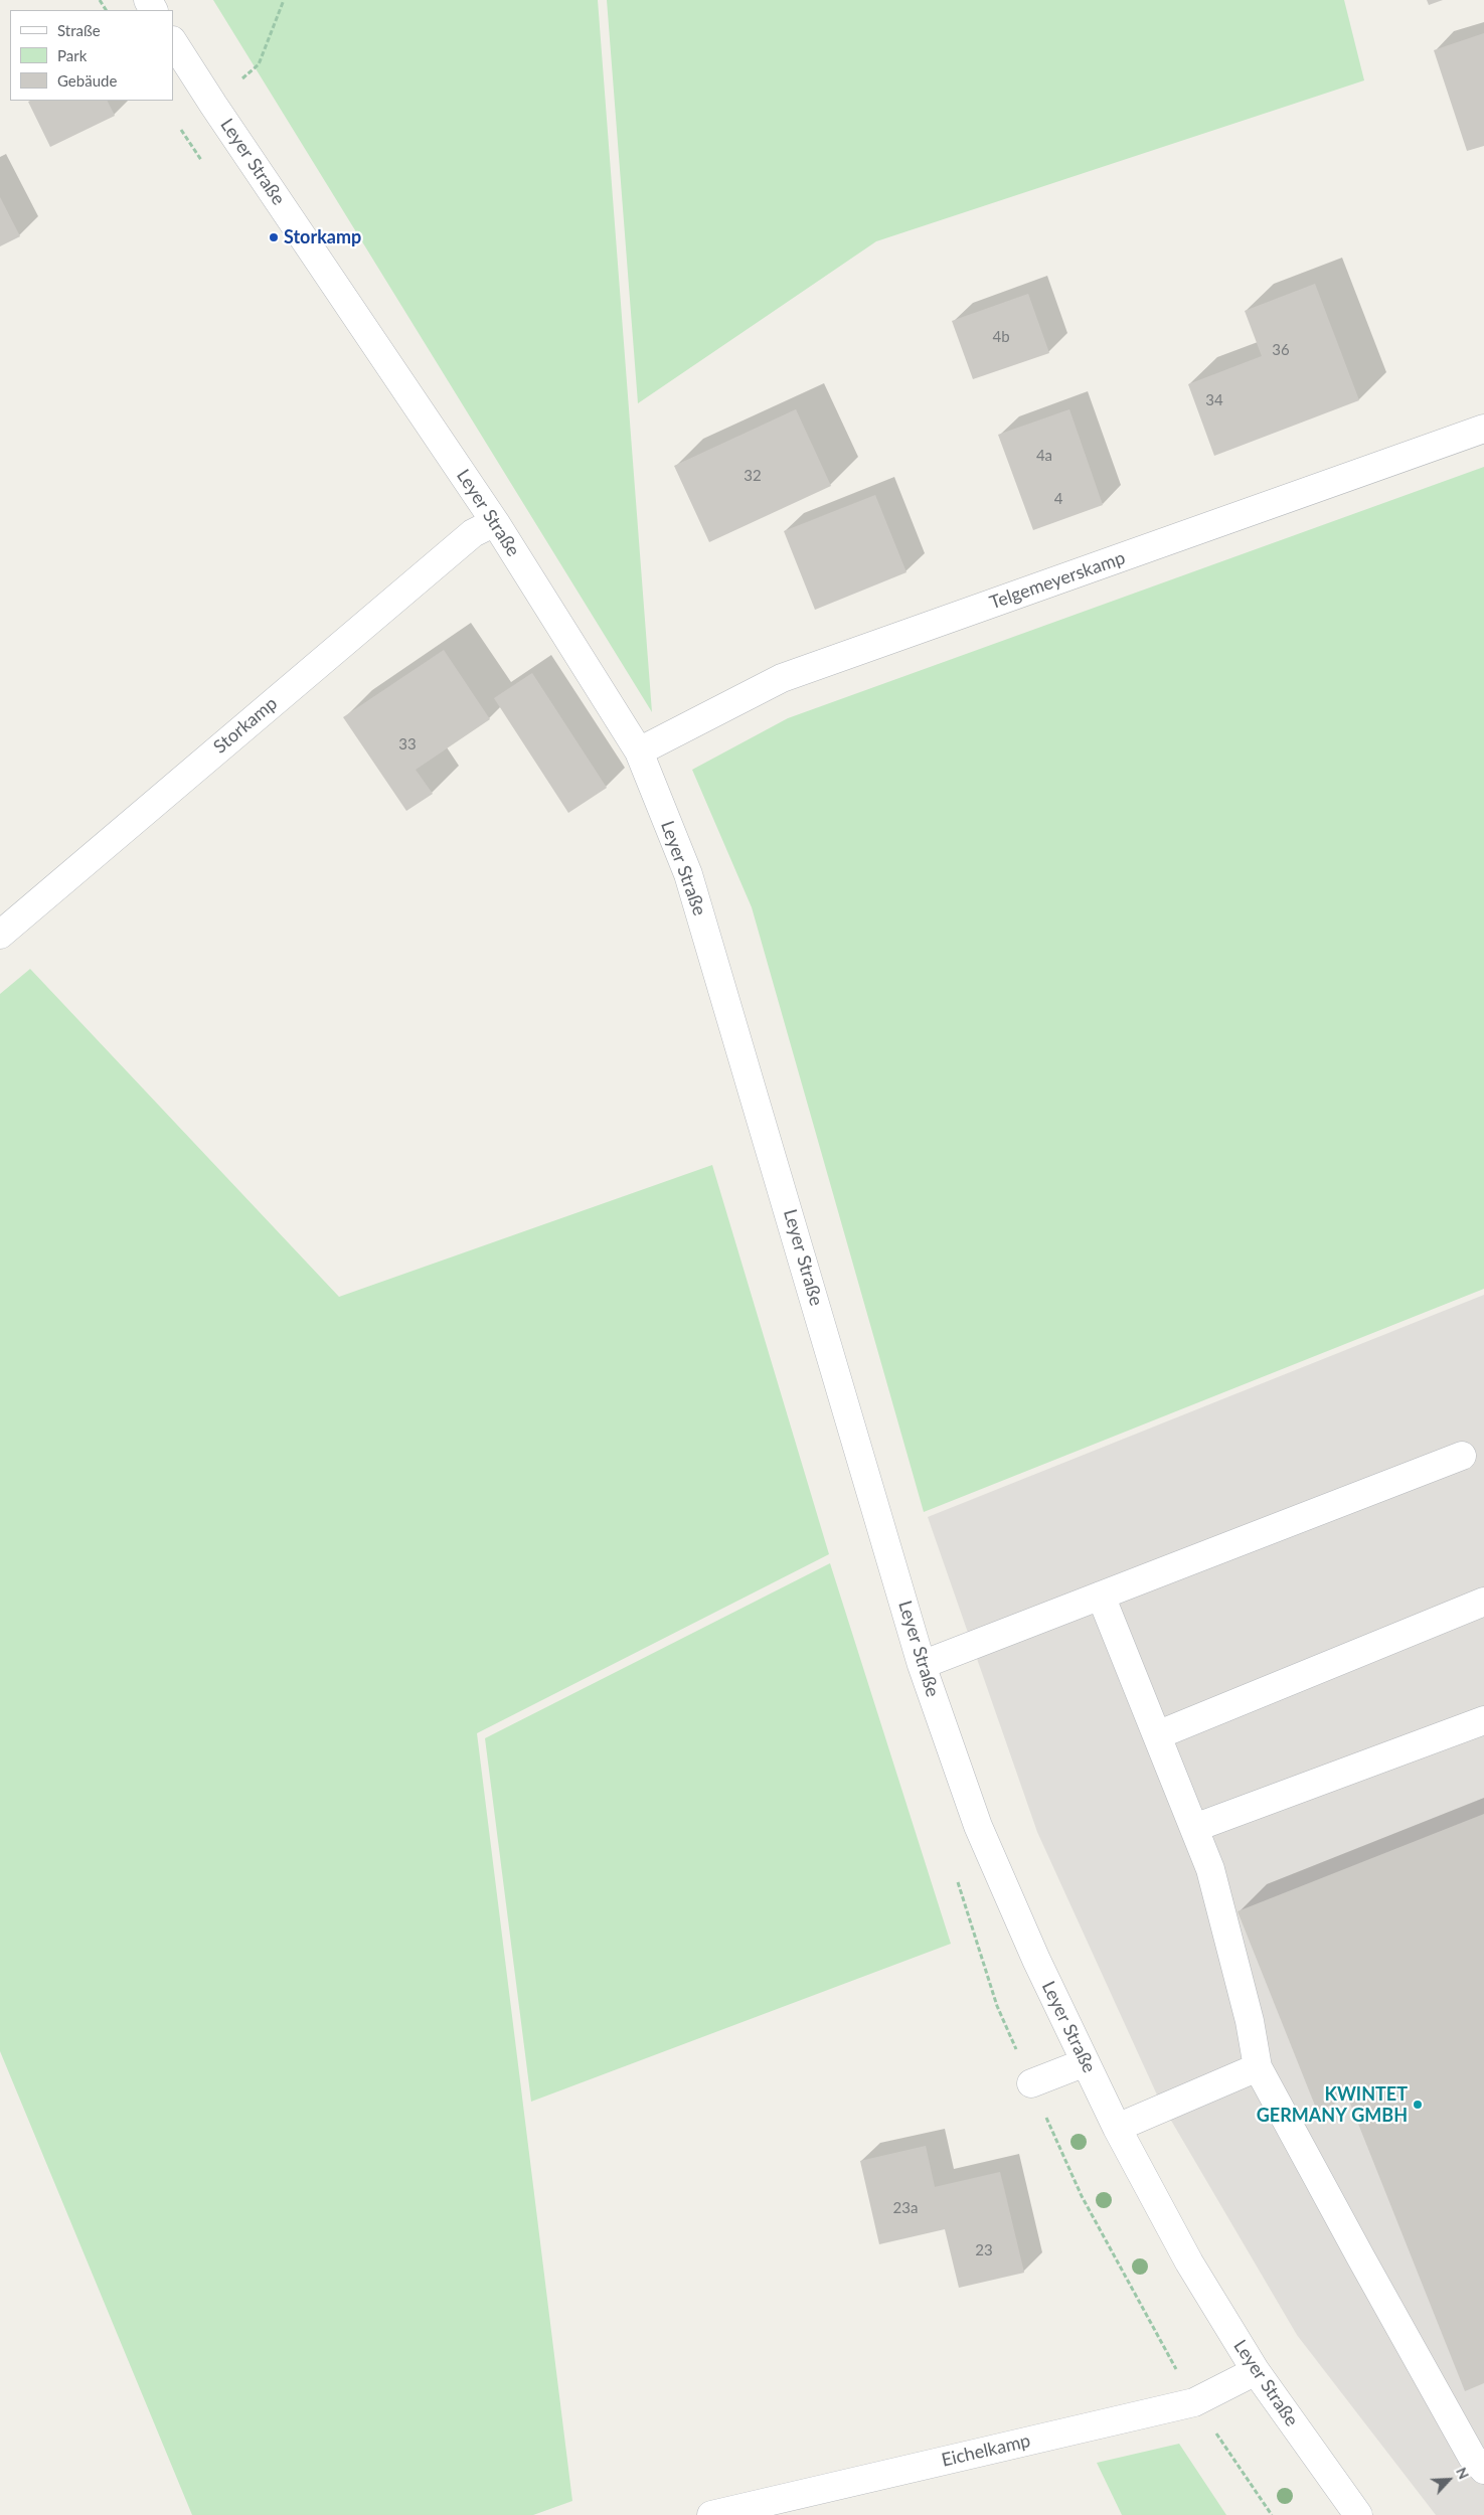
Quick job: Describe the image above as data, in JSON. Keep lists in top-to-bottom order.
{
  "streets": {
    "street": [
      "Leyer Straße",
      "Telgemeyerskamp",
      "Storkamp",
      "Eichelkamp"
    ]
  },
  "crossings": [
    ["Leyer Straße", "Telgemeyerskamp"],
    ["Leyer Straße", "Storkamp"],
    ["Leyer Straße", "Eichelkamp"]
  ],
  "places": ["Storkamp", "KWINTET GERMANY GMBH"],
  "house_numbers": [
    "4b",
    "36",
    "34",
    "4a",
    "32",
    "4",
    "33",
    "23a",
    "23"
  ],
  "legend": ["Straße", "Park", "Gebäude"],
  "north": "top right"
}
